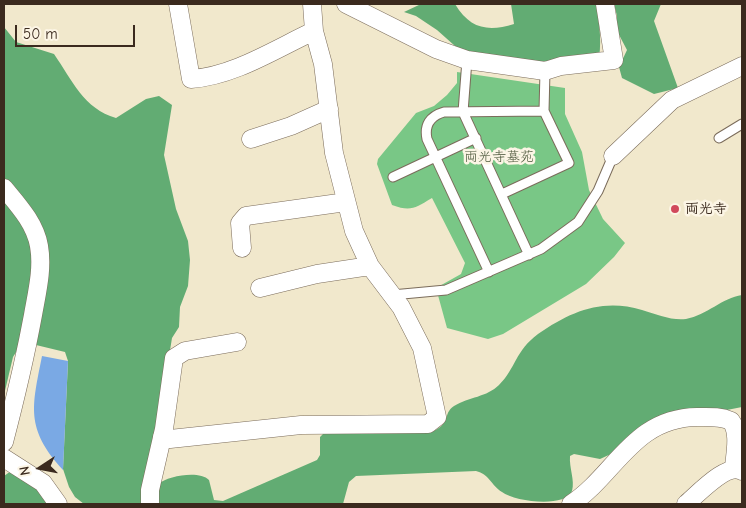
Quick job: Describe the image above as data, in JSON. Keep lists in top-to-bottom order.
{
  "parks": ["両光寺墓苑"],
  "places": ["両光寺"],
  "scale_bar": "50 m",
  "north": "left"
}
